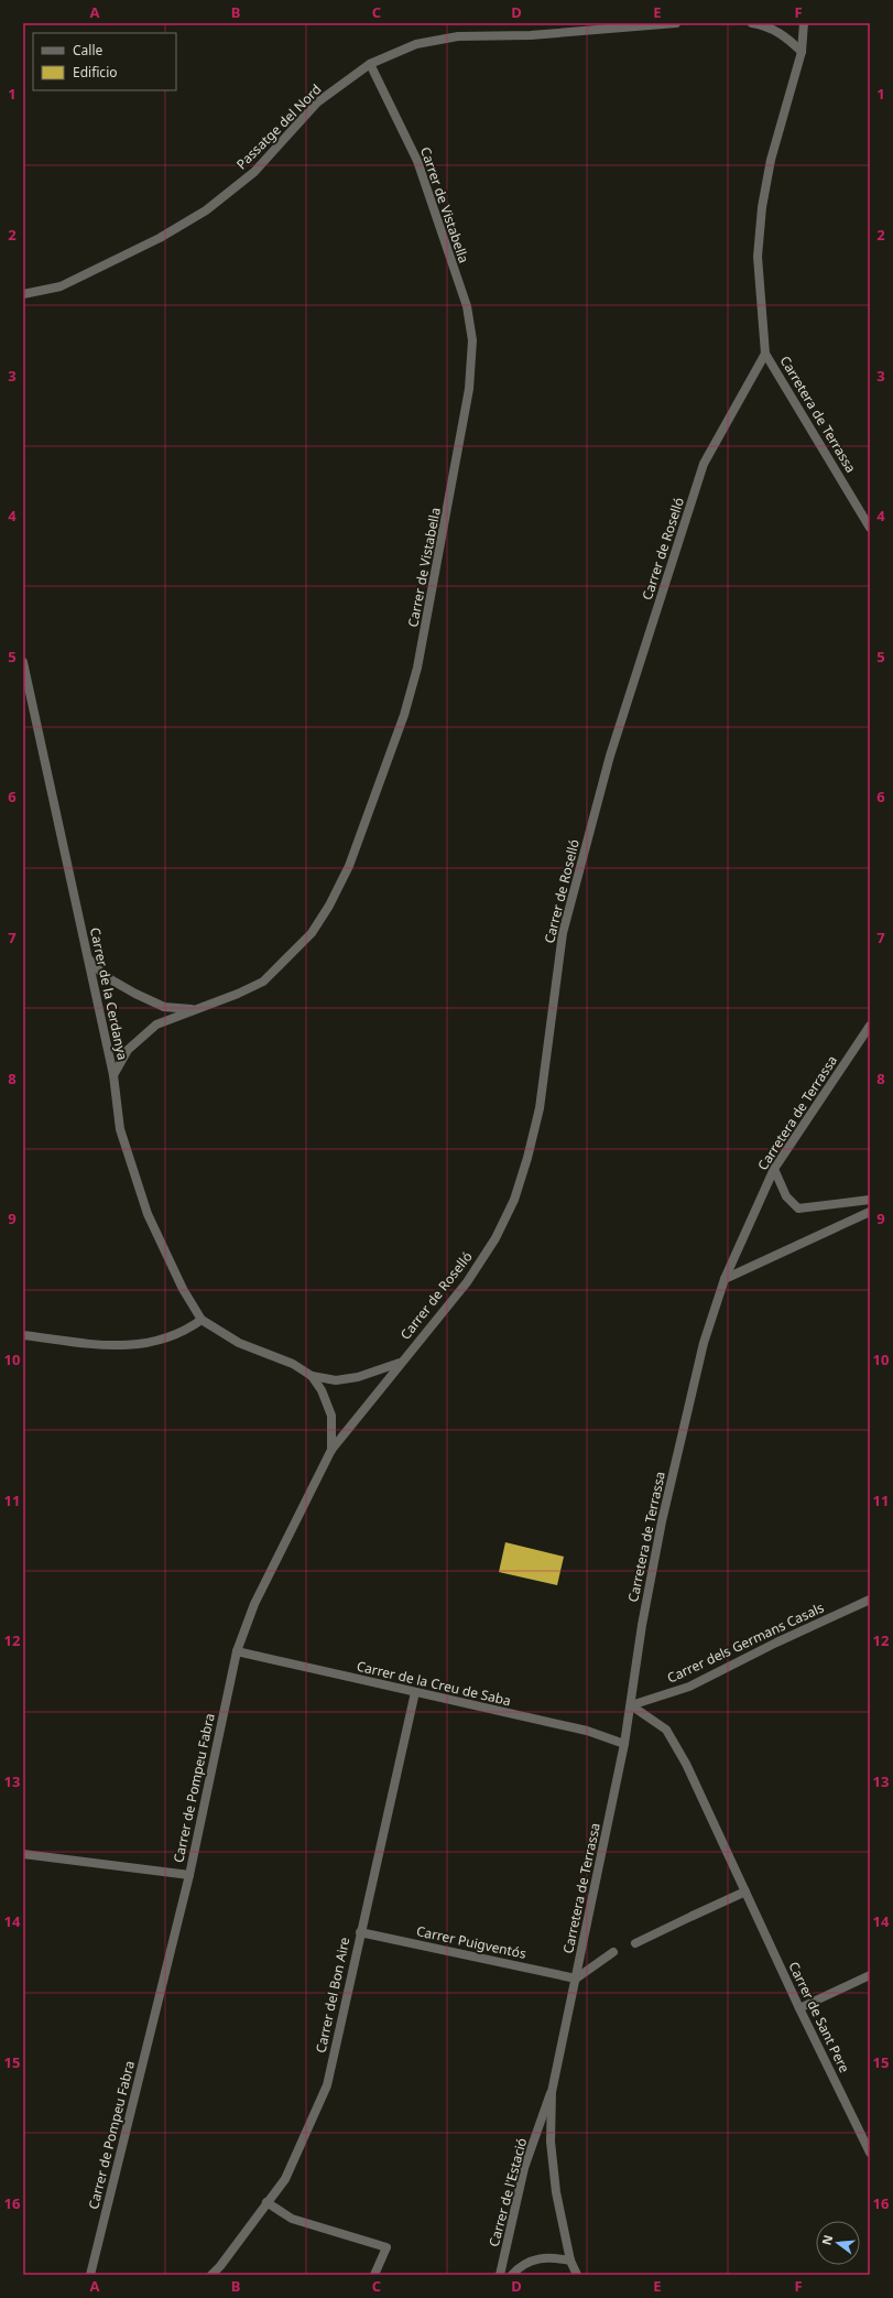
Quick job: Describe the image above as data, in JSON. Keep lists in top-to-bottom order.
{
  "streets": {
    "street": [
      "Passatge del Nord",
      "Carrer de Vistabella",
      "Carretera de Terrassa",
      "Carrer de Roselló",
      "Carrer de la Cerdanya",
      "Carrer dels Germans Casals",
      "Carrer de la Creu de Saba",
      "Carrer de Pompeu Fabra",
      "Carrer Puigventós",
      "Carrer del Bon Aire",
      "Carrer de Sant Pere",
      "Carrer de l'Estació"
    ]
  },
  "crossings": [
    ["Passatge del Nord", "Carrer de Vistabella"],
    ["Carrer de Vistabella", "Carrer de la Cerdanya"],
    ["Carretera de Terrassa", "Carrer de Roselló"],
    ["Carretera de Terrassa", "Carrer dels Germans Casals"],
    ["Carretera de Terrassa", "Carrer de la Creu de Saba"],
    ["Carretera de Terrassa", "Carrer Puigventós"],
    ["Carretera de Terrassa", "Carrer de Sant Pere"],
    ["Carretera de Terrassa", "Carrer de l'Estació"],
    ["Carrer de Roselló", "Carrer de Pompeu Fabra"],
    ["Carrer dels Germans Casals", "Carrer de Sant Pere"],
    ["Carrer de la Creu de Saba", "Carrer de Pompeu Fabra"],
    ["Carrer de la Creu de Saba", "Carrer del Bon Aire"],
    ["Carrer Puigventós", "Carrer del Bon Aire"]
  ],
  "legend": ["Calle", "Edificio"],
  "north": "left",
  "grid": {
    "columns": [
      "A",
      "B",
      "C",
      "D",
      "E",
      "F"
    ],
    "rows": [
      "1",
      "2",
      "3",
      "4",
      "5",
      "6",
      "7",
      "8",
      "9",
      "10",
      "11",
      "12",
      "13",
      "14",
      "15",
      "16"
    ]
  }
}
